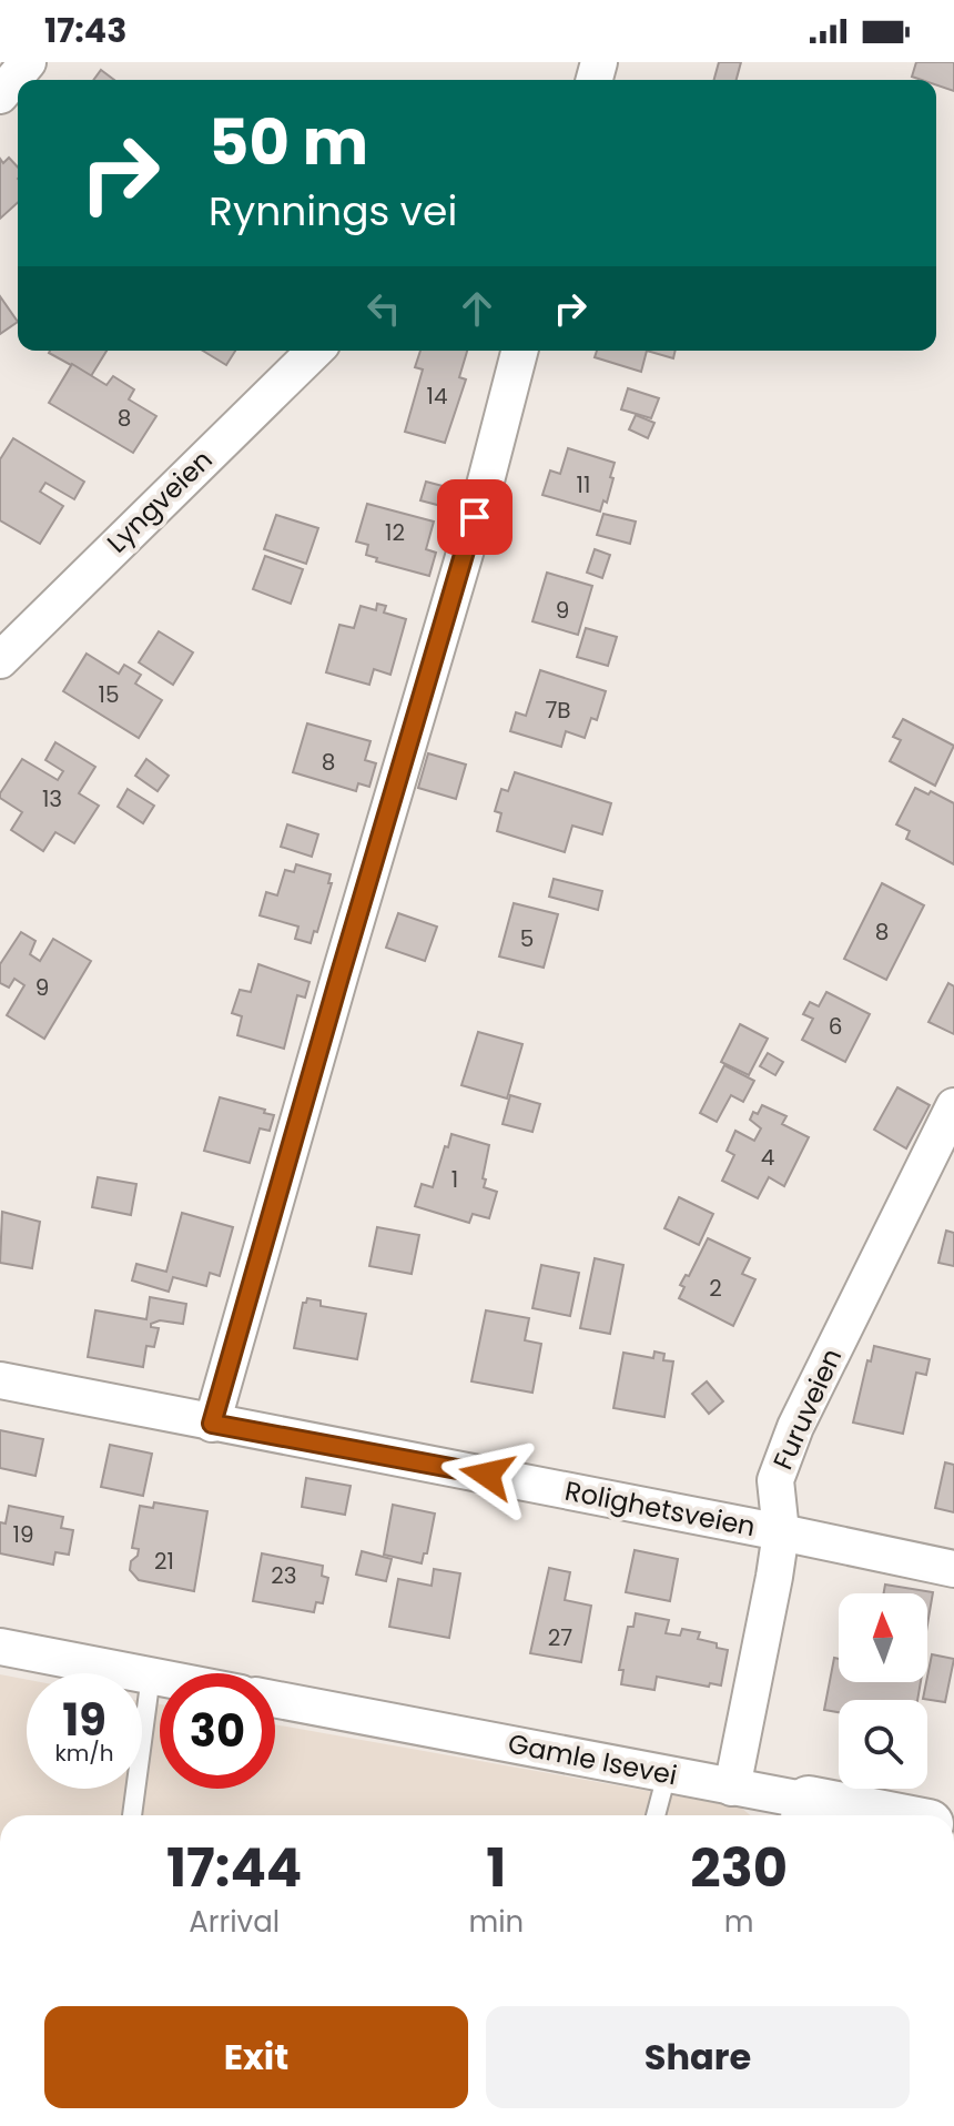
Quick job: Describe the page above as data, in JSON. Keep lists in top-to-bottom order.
{
  "streets": {
    "street": [
      "Lyngveien",
      "Furuveien",
      "Rolighetsveien",
      "Gamle Isevei"
    ]
  },
  "crossings": [
    ["Furuveien", "Rolighetsveien"],
    ["Furuveien", "Gamle Isevei"]
  ],
  "house_numbers": [
    "14",
    "8",
    "11",
    "12",
    "9",
    "15",
    "7B",
    "8",
    "13",
    "8",
    "5",
    "9",
    "6",
    "4",
    "1",
    "2",
    "19",
    "21",
    "23",
    "27"
  ],
  "north": "top",
  "page": {
    "status": "17:43",
    "turn": ["50 m", "Rynnings vei"],
    "speed": "19 km/h",
    "limit": "30",
    "eta": [
      "17:44",
      "Arrival",
      "1",
      "min",
      "230",
      "m"
    ],
    "buttons": ["Exit", "Share"]
  }
}
